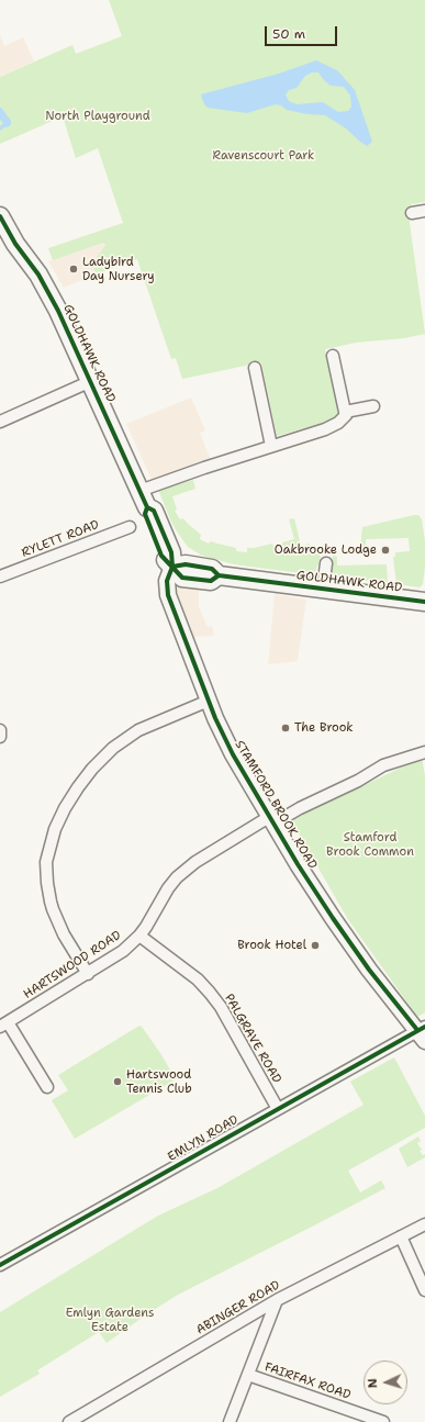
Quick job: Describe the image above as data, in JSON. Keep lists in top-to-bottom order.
{
  "streets": {
    "main road": ["GOLDHAWK ROAD", "STAMFORD BROOK ROAD"],
    "street": [
      "RYLETT ROAD",
      "HARTSWOOD ROAD",
      "PALGRAVE ROAD",
      "EMLYN ROAD",
      "ABINGER ROAD",
      "FAIRFAX ROAD"
    ]
  },
  "crossings": [
    ["GOLDHAWK ROAD", "STAMFORD BROOK ROAD"],
    ["STAMFORD BROOK ROAD", "HARTSWOOD ROAD"],
    ["STAMFORD BROOK ROAD", "EMLYN ROAD"],
    ["HARTSWOOD ROAD", "PALGRAVE ROAD"],
    ["PALGRAVE ROAD", "EMLYN ROAD"]
  ],
  "parks": [
    "North Playground",
    "Ravenscourt Park",
    "Stamford Brook Common",
    "Emlyn Gardens Estate"
  ],
  "places": [
    "Ladybird Day Nursery",
    "Oakbrooke Lodge",
    "The Brook",
    "Brook Hotel",
    "Hartswood Tennis Club"
  ],
  "scale_bar": "50 m",
  "north": "left"
}
